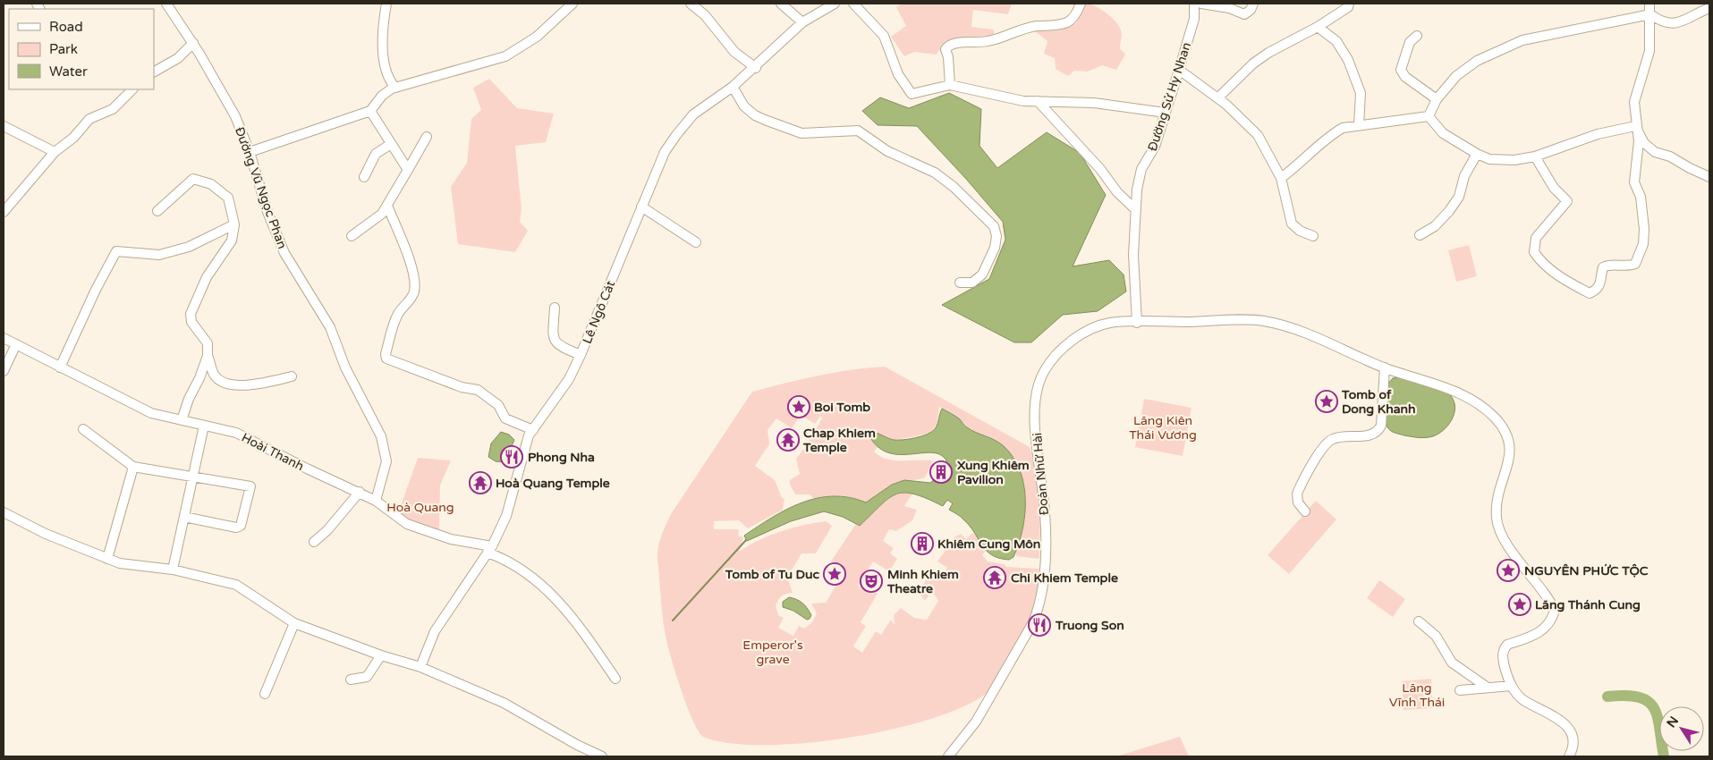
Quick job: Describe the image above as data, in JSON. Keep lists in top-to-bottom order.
{
  "streets": {
    "street": [
      "Đường Sử Hy Nhan",
      "Đường Vũ Ngọc Phan",
      "Lê Ngô Cát",
      "Hoài Thanh",
      "Đoàn Nhữ Hài"
    ]
  },
  "crossings": [
    ["Đường Sử Hy Nhan", "Đoàn Nhữ Hài"],
    ["Đường Vũ Ngọc Phan", "Hoài Thanh"],
    ["Lê Ngô Cát", "Hoài Thanh"]
  ],
  "parks": [
    "Lăng Kiên Thái Vương",
    "Hoà Quang",
    "Emperor's grave",
    "Lăng Vĩnh Thái"
  ],
  "places": {
    "place": [
      "Tomb of Dong Khanh",
      "Boi Tomb",
      "NGUYÊN PHỨC TỘC",
      "Tomb of Tu Duc",
      "Lăng Thánh Cung"
    ],
    "temple": ["Chap Khiem Temple", "Hoà Quang Temple", "Chi Khiem Temple"],
    "restaurant": ["Phong Nha", "Truong Son"],
    "building": ["Xung Khiêm Pavilion", "Khiêm Cung Môn"],
    "theatre": ["Minh Khiem Theatre"]
  },
  "legend": ["Road", "Park", "Water"],
  "north": "top left"
}
